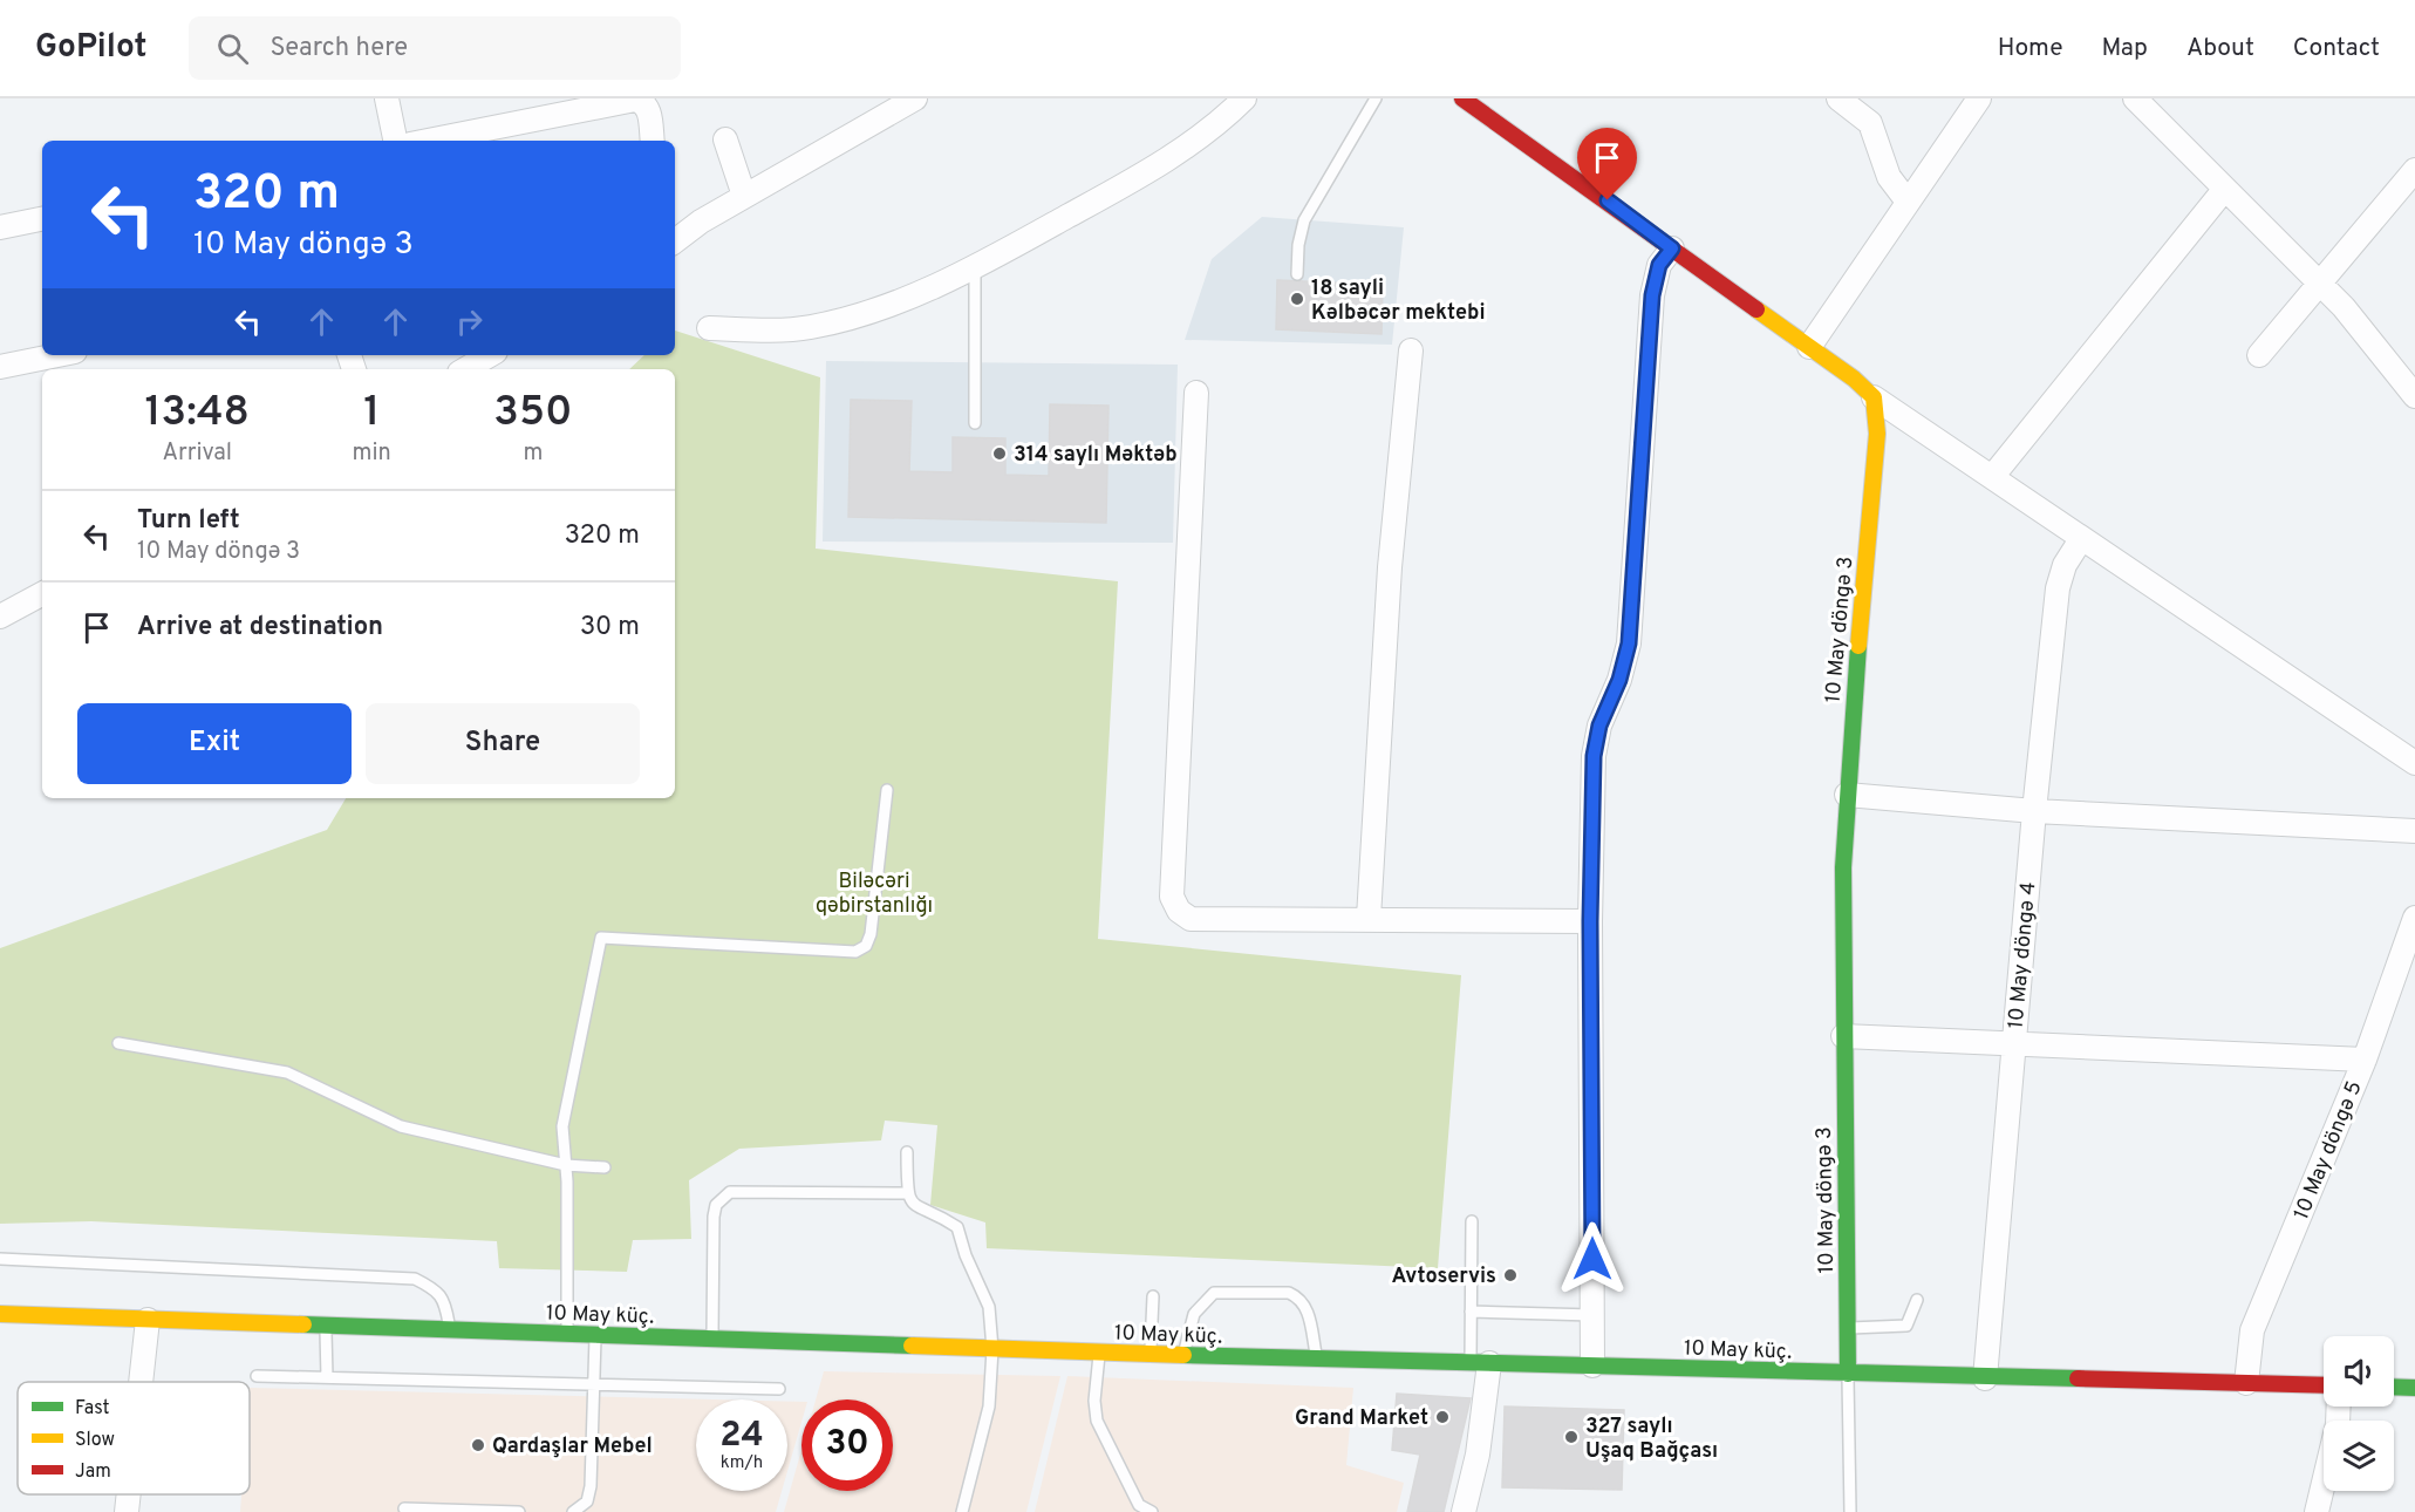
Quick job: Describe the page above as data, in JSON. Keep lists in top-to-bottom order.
{
  "streets": {
    "main road": ["10 May döngə 3", "10 May küç."],
    "street": ["10 May döngə 4", "10 May döngə 5"]
  },
  "crossings": [
    ["10 May döngə 3", "10 May küç."],
    ["10 May döngə 4", "10 May küç."],
    ["10 May döngə 5", "10 May küç."]
  ],
  "parks": ["Biləcəri qəbirstanlığı"],
  "places": [
    "18 sayli Kəlbəcər mektebi",
    "314 saylı Məktəb",
    "Avtoservis",
    "Grand Market",
    "327 saylı Uşaq Bağçası",
    "Qardaşlar Mebel"
  ],
  "legend": ["Fast", "Slow", "Jam"],
  "page": {
    "header": "GoPilot",
    "search": "Search here",
    "nav": [
      "Home",
      "Map",
      "About",
      "Contact"
    ],
    "turn": ["320 m", "10 May döngə 3"],
    "eta": [
      "13:48",
      "Arrival",
      "1",
      "min",
      "350",
      "m"
    ],
    "list": [
      {
        "name": "Turn left",
        "note": "10 May döngə 3",
        "value": "320 m"
      },
      {
        "name": "Arrive at destination",
        "value": "30 m"
      }
    ],
    "buttons": ["Exit", "Share"],
    "speed": "24 km/h",
    "limit": "30"
  }
}
